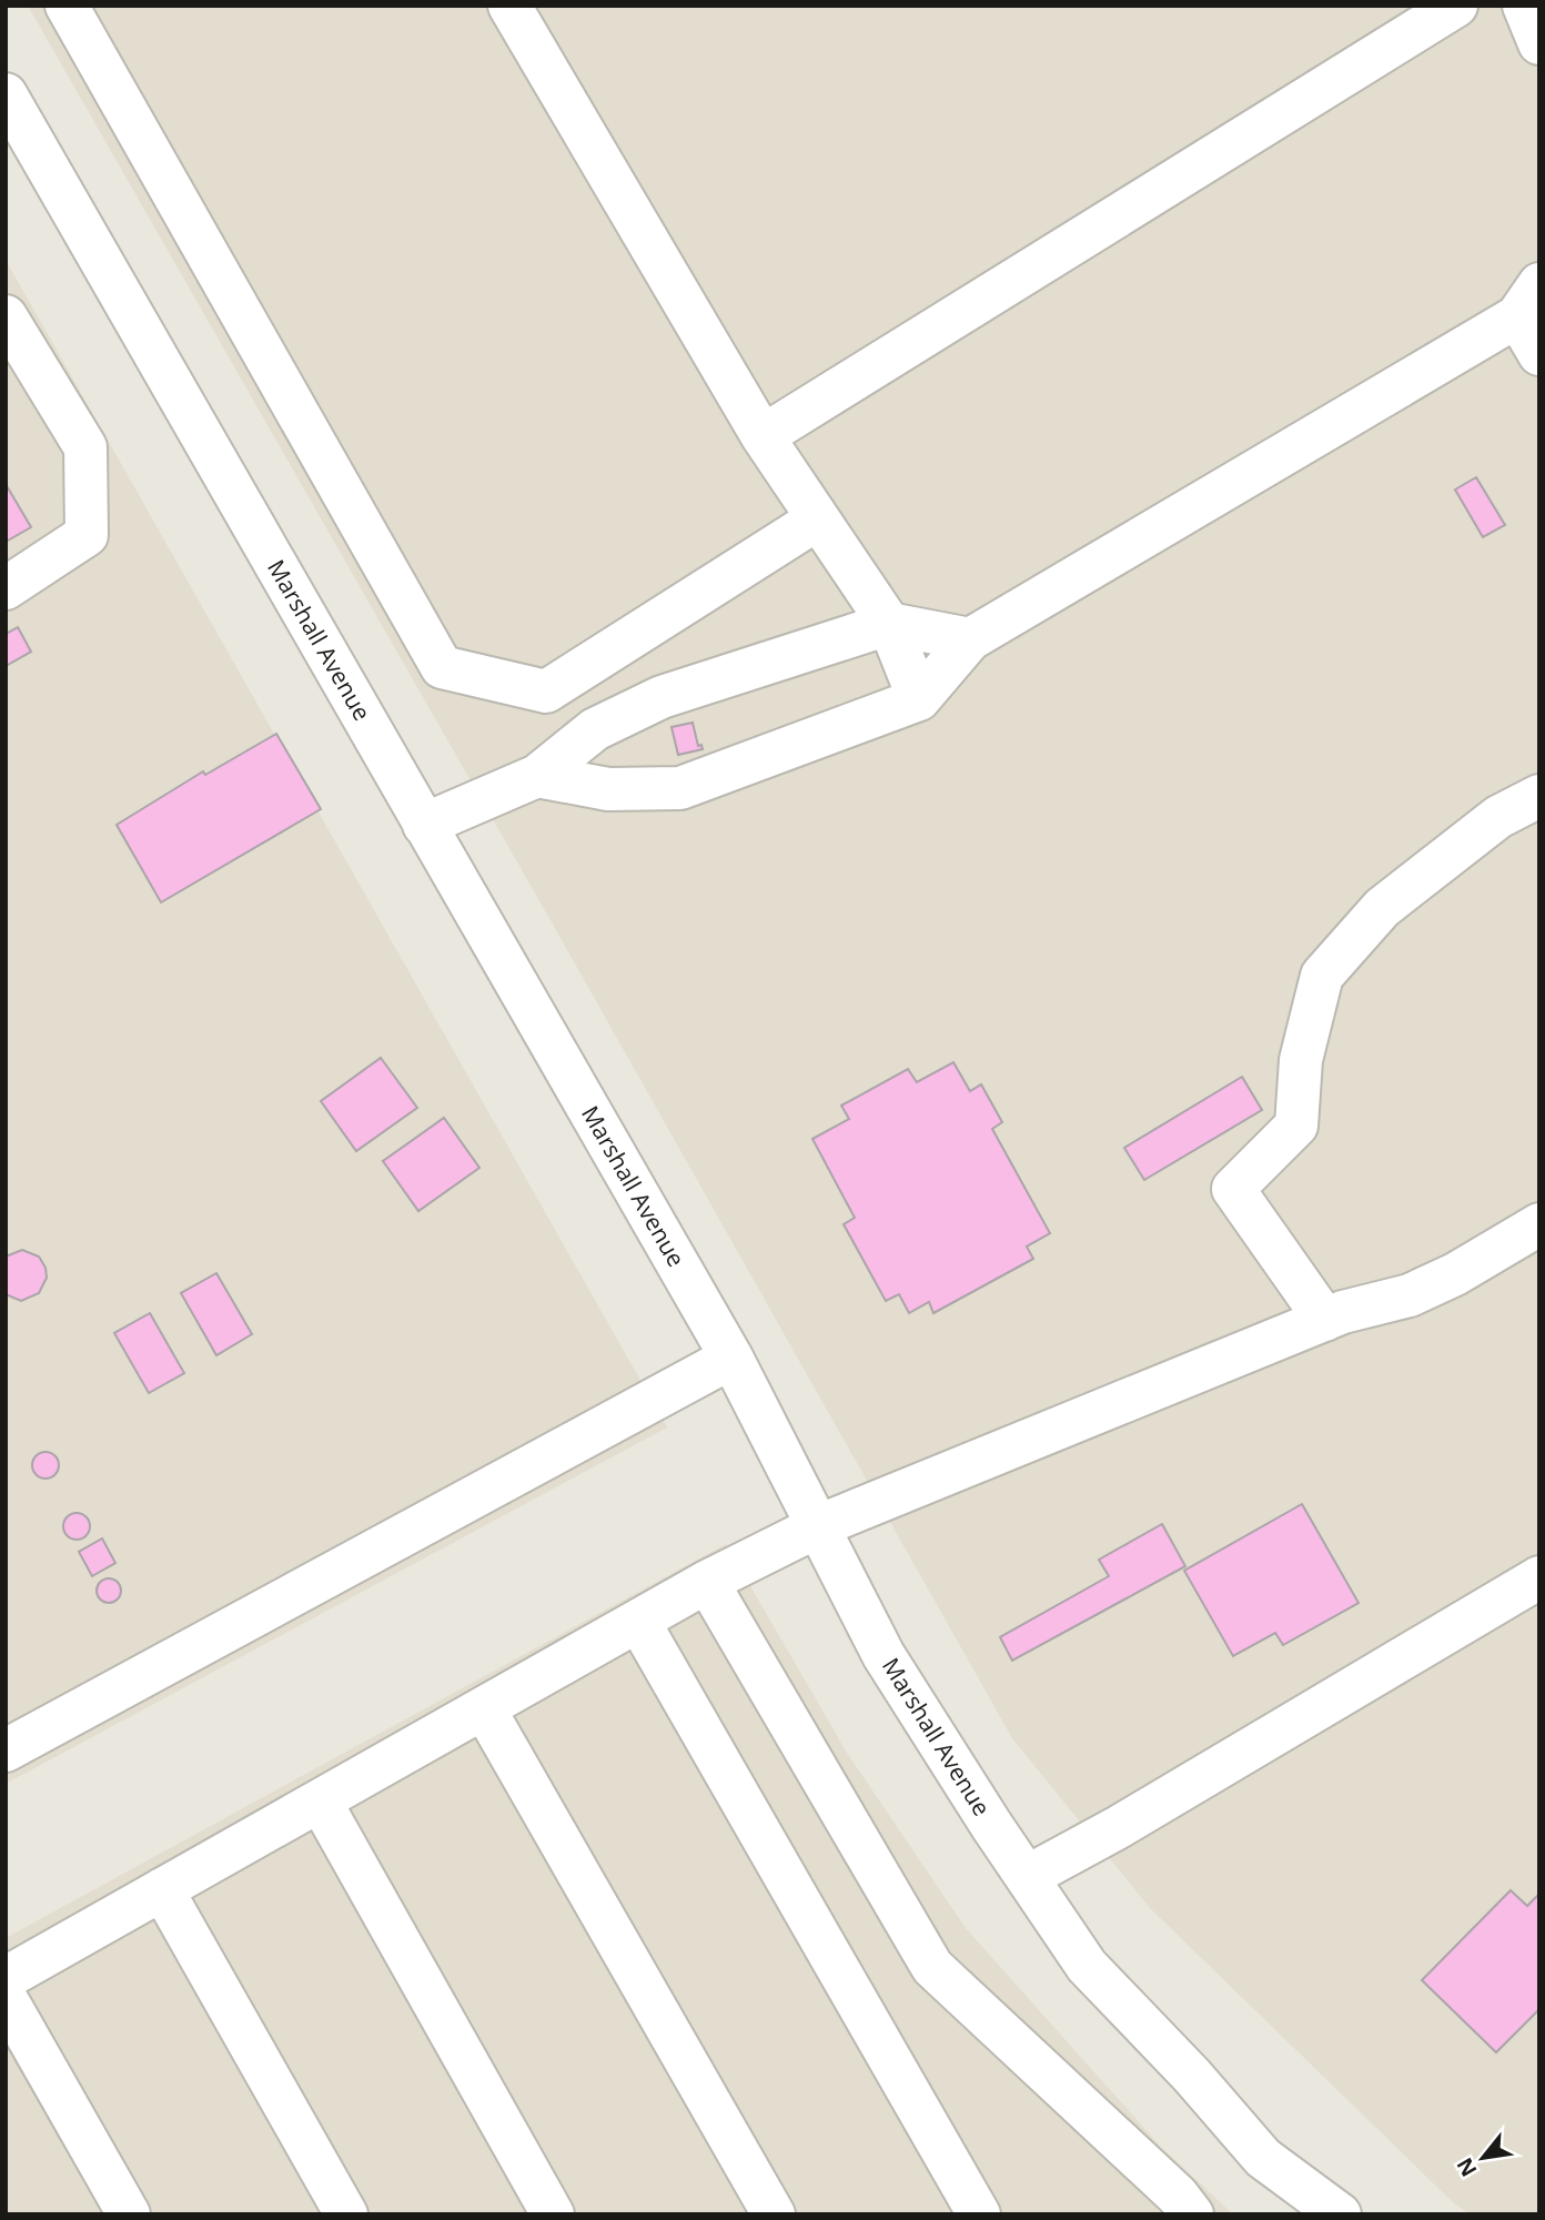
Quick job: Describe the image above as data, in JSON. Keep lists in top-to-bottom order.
{
  "streets": {
    "street": ["Marshall Avenue"]
  },
  "north": "bottom left"
}
